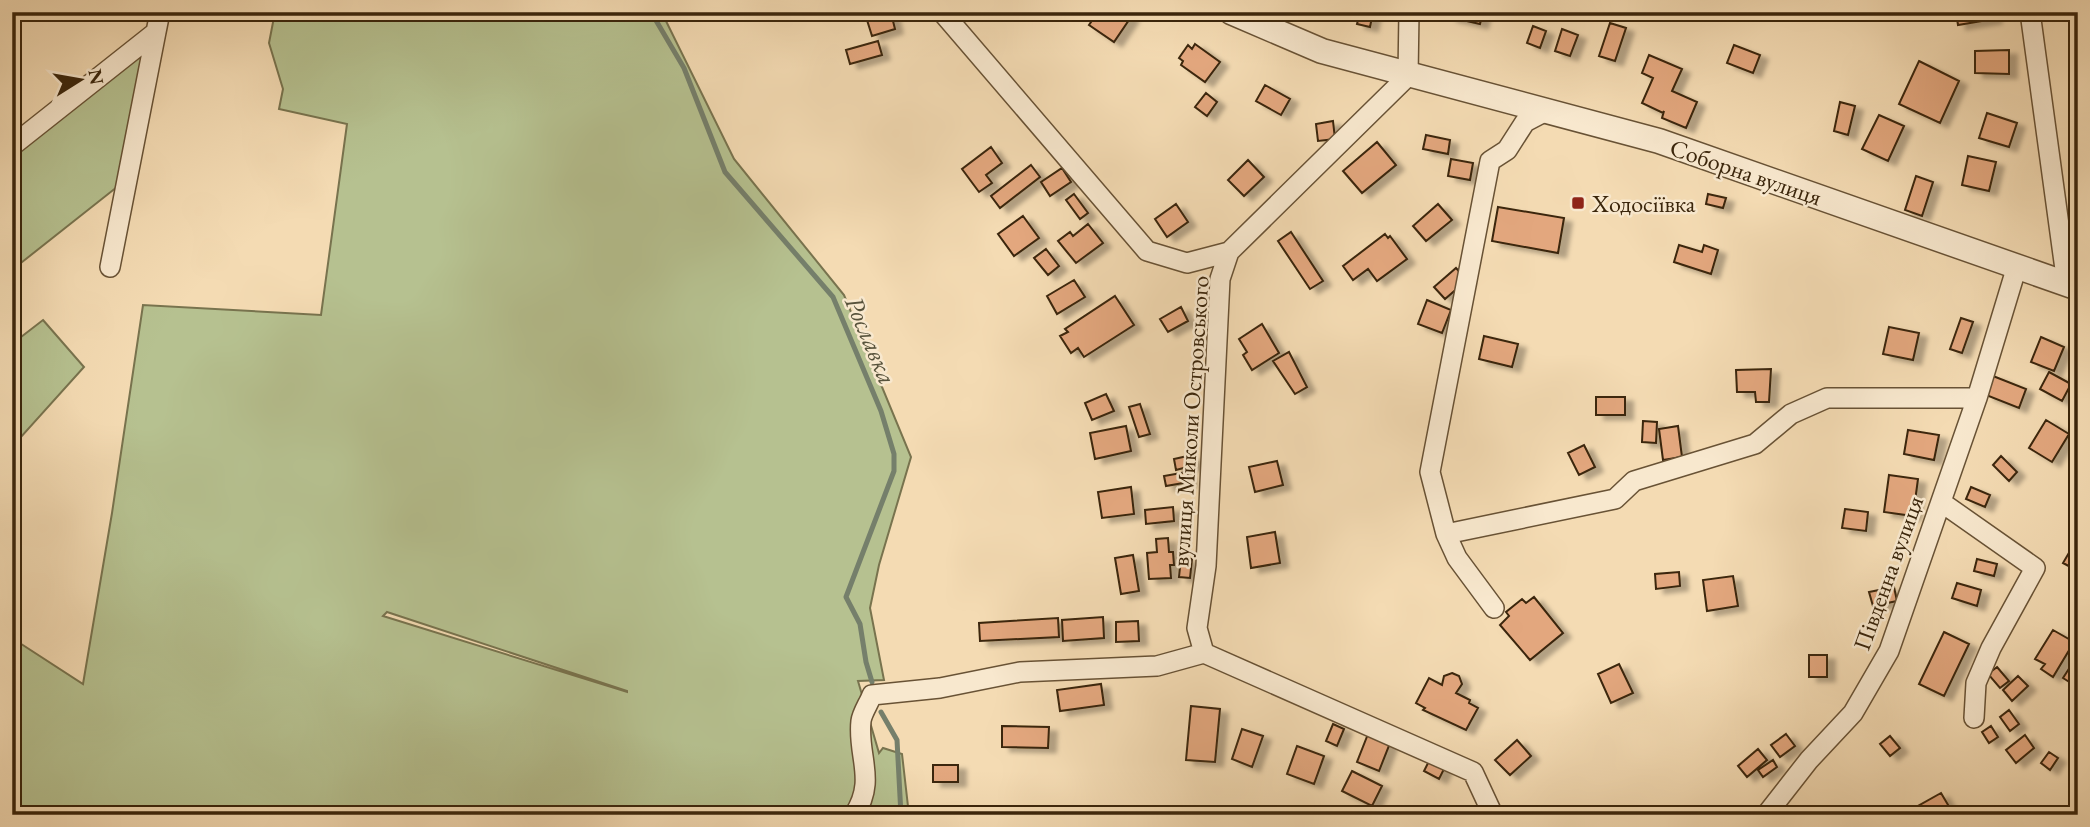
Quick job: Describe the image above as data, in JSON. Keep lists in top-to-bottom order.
{
  "streets": {
    "street": ["Соборна вулиця", "вулиця Миколи Островського", "Південна вулиця"]
  },
  "crossings": [
    ["Соборна вулиця", "Південна вулиця"]
  ],
  "water": ["Рославка"],
  "places": {
    "transit": ["Ходосіївка"]
  },
  "north": "right"
}
